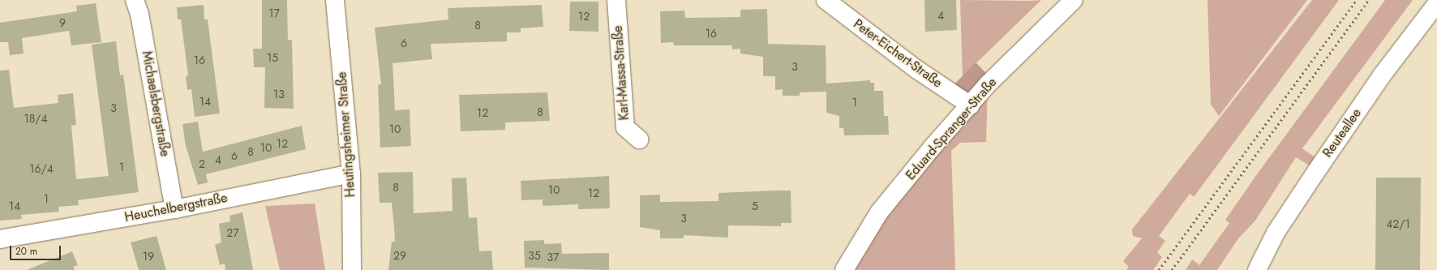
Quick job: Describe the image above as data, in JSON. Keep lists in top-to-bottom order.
{
  "streets": {
    "street": [
      "Peter-Eichert-Straße",
      "Karl-Massa-Straße",
      "Michaelsbergstraße",
      "Eduard-Spranger-Straße",
      "Reuteallee",
      "Heutingsheimer Straße",
      "Heuchelbergstraße"
    ]
  },
  "crossings": [
    ["Peter-Eichert-Straße", "Eduard-Spranger-Straße"],
    ["Michaelsbergstraße", "Heuchelbergstraße"],
    ["Heutingsheimer Straße", "Heuchelbergstraße"]
  ],
  "house_numbers": [
    "17",
    "4",
    "12",
    "9",
    "8",
    "16",
    "6",
    "15",
    "16",
    "3",
    "13",
    "14",
    "1",
    "3",
    "8",
    "12",
    "18/4",
    "10",
    "12",
    "10",
    "8",
    "6",
    "4",
    "2",
    "1",
    "16/4",
    "8",
    "10",
    "12",
    "1",
    "14",
    "5",
    "3",
    "42/1",
    "27",
    "29",
    "35",
    "19",
    "37"
  ],
  "scale_bar": "20 m"
}
